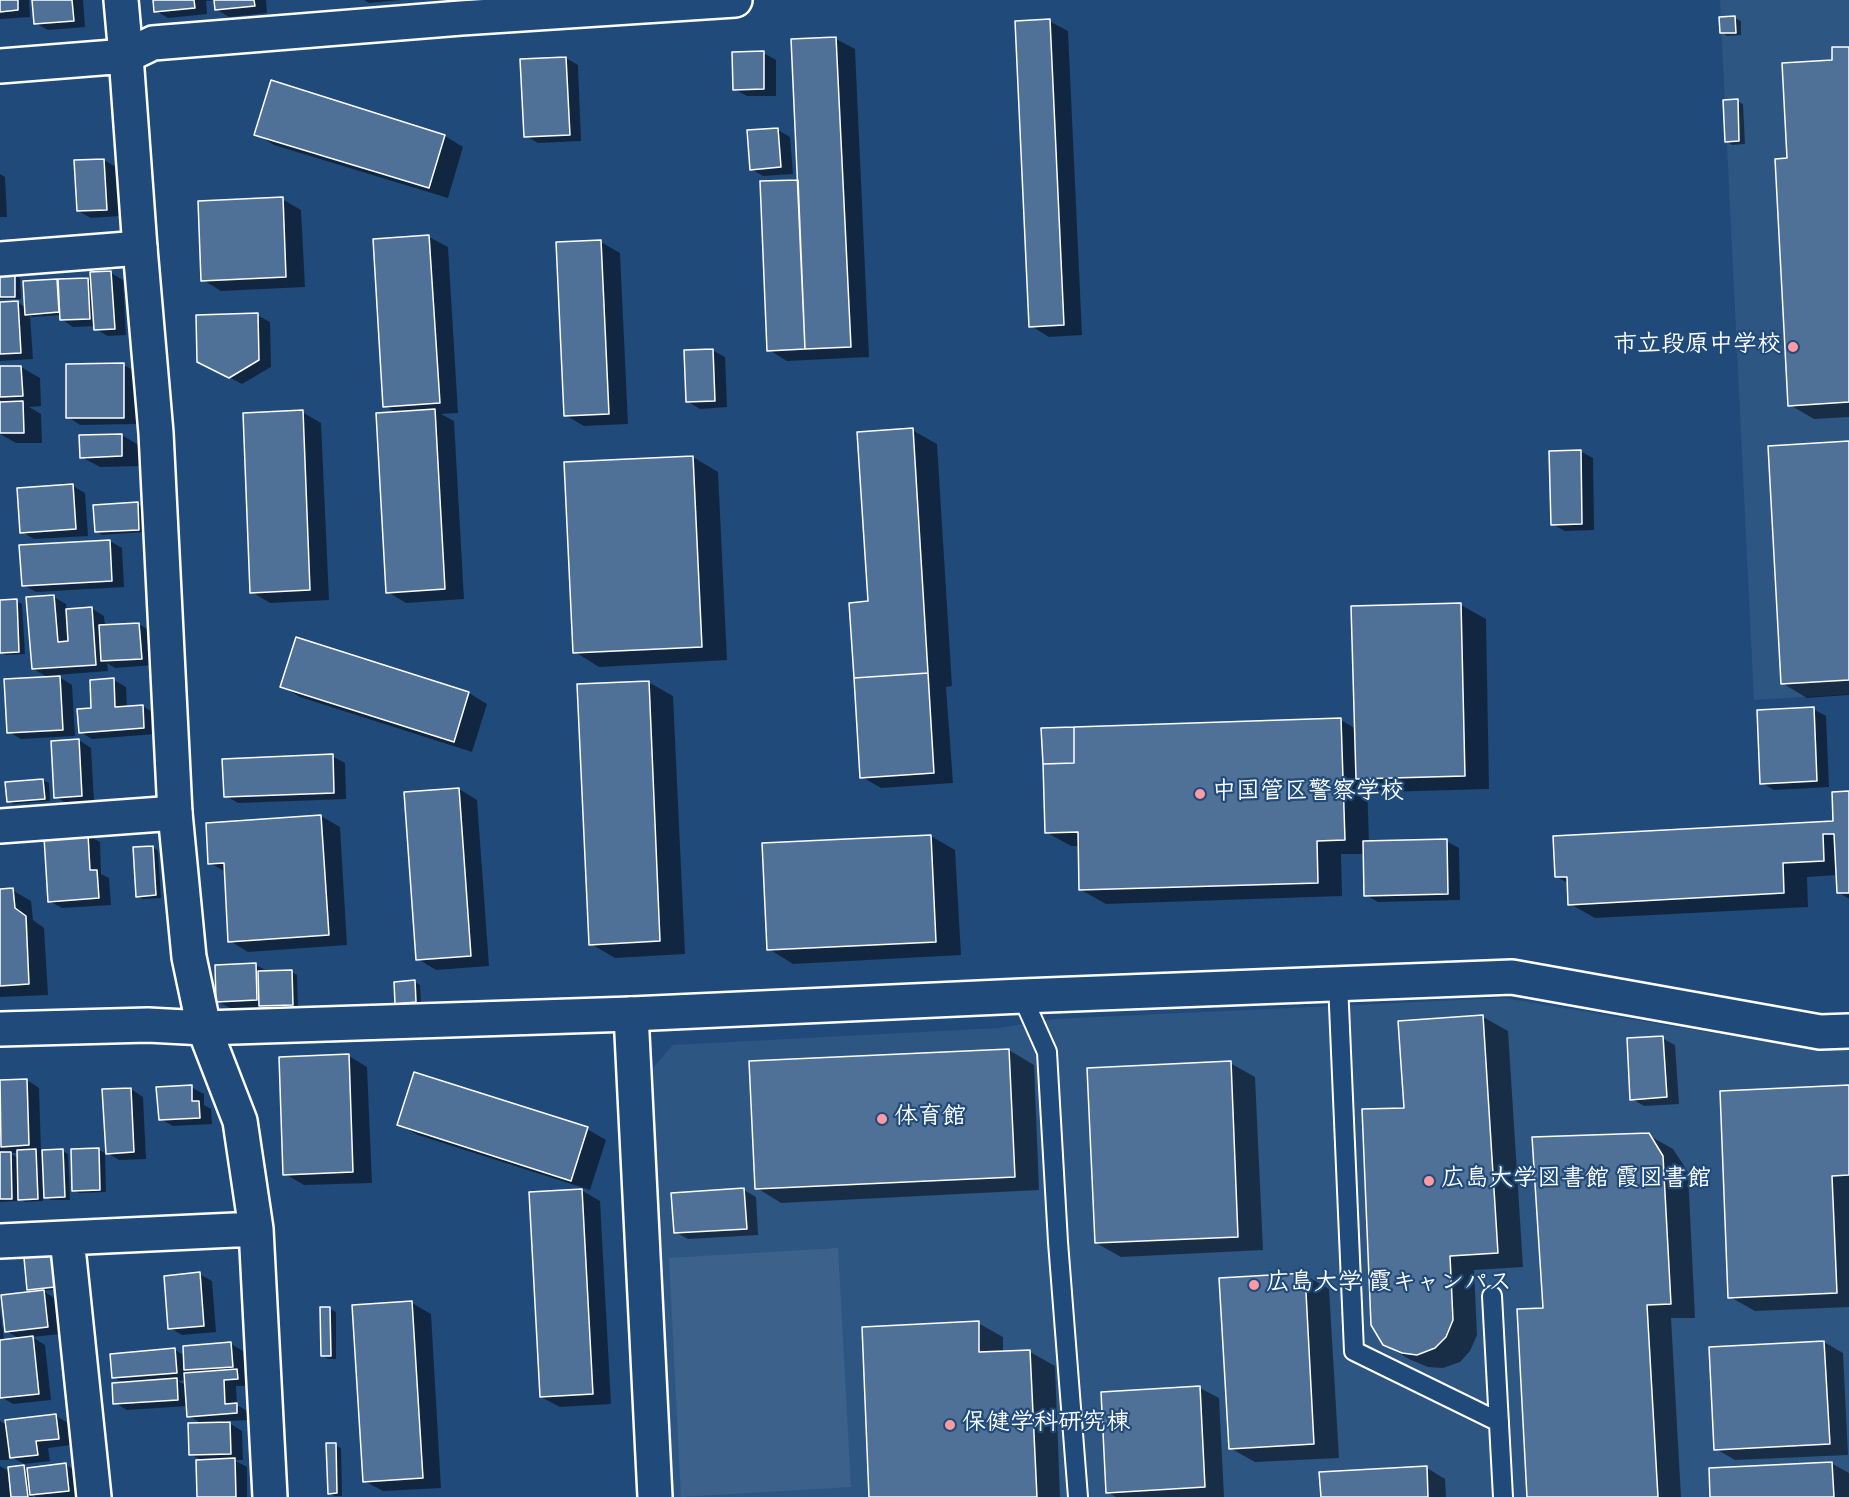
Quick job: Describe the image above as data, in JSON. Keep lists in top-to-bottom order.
{
  "places": [
    "市立段原中学校",
    "中国管区警察学校",
    "体育館",
    "広島大学図書館 霞図書館",
    "広島大学 霞キャンパス",
    "保健学科研究棟"
  ]
}
